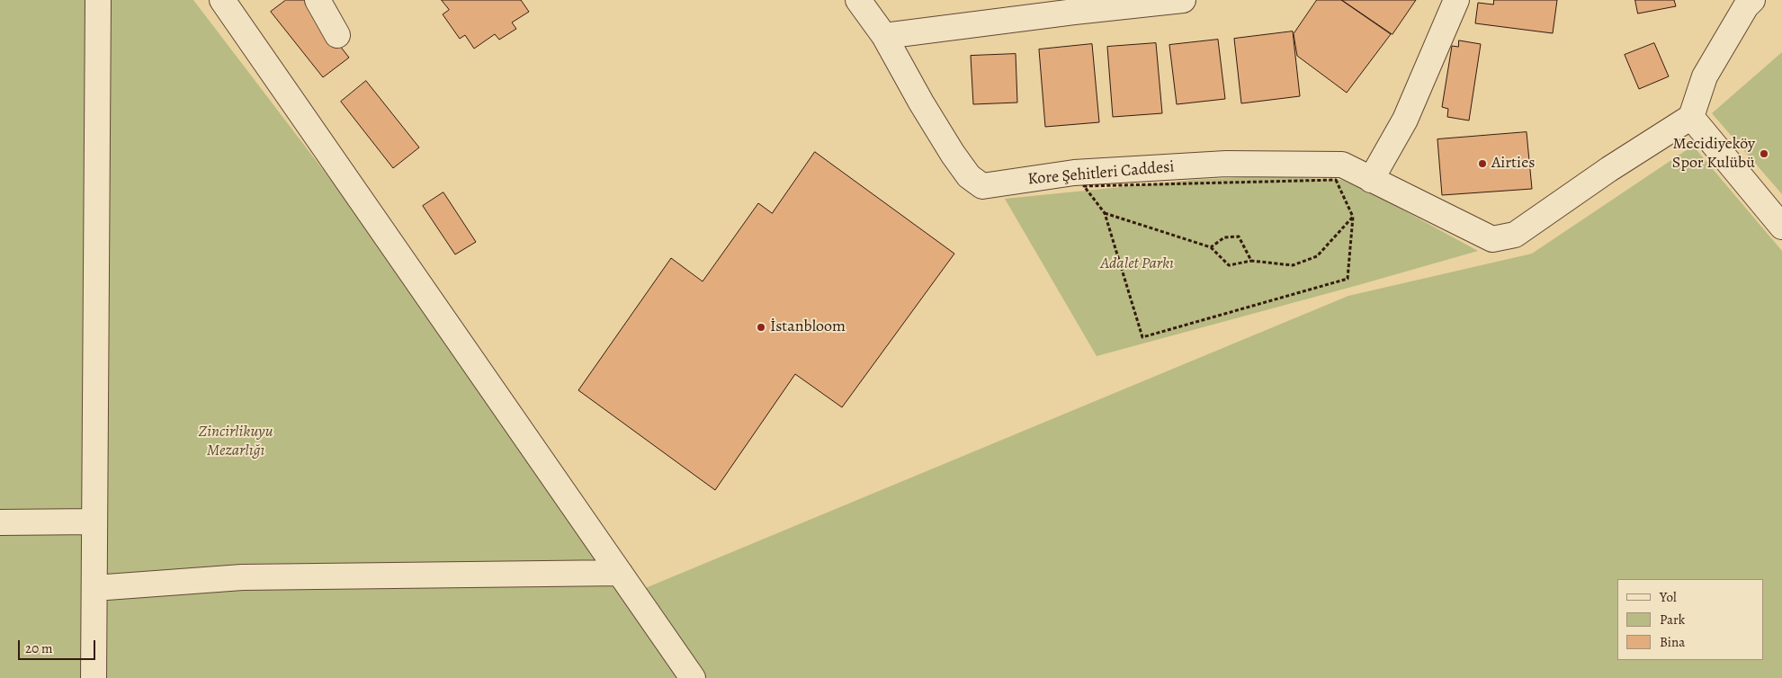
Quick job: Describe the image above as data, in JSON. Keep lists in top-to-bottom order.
{
  "streets": {
    "street": ["Kore Şehitleri Caddesi"]
  },
  "parks": ["Adalet Parkı", "Zincirlikuyu Mezarlığı"],
  "places": ["Mecidiyeköy Spor Kulübü", "Airties", "İstanbloom"],
  "legend": ["Yol", "Park", "Bina"],
  "scale_bar": "20 m"
}
